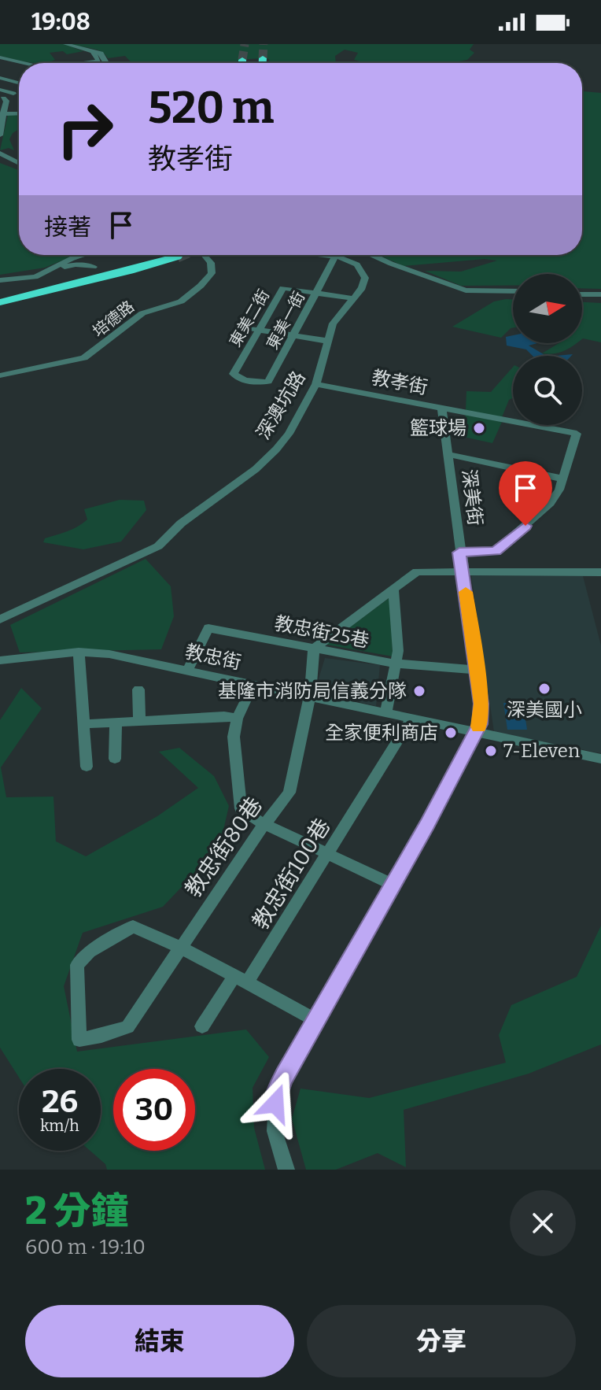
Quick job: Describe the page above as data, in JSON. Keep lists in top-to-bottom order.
{
  "streets": {
    "street": [
      "東美二街",
      "培德路",
      "東美一街",
      "教孝街",
      "深澳坑路",
      "深美街",
      "教忠街25巷",
      "教忠街",
      "教忠街80巷",
      "教忠街100巷"
    ]
  },
  "crossings": [
    ["東美二街", "東美一街"],
    ["東美二街", "深澳坑路"],
    ["東美一街", "深澳坑路"],
    ["教孝街", "深澳坑路"],
    ["教孝街", "深美街"],
    ["深美街", "教忠街25巷"],
    ["深美街", "教忠街"],
    ["教忠街25巷", "教忠街"],
    ["教忠街25巷", "教忠街80巷"],
    ["教忠街", "教忠街80巷"],
    ["教忠街", "教忠街100巷"]
  ],
  "places": [
    "籃球場",
    "深美國小",
    "基隆市消防局信義分隊",
    "全家便利商店",
    "7-Eleven"
  ],
  "north": "right",
  "page": {
    "status": "19:08",
    "turn": ["520 m", "教孝街"],
    "then": "接著",
    "speed": "26 km/h",
    "limit": "30",
    "heading": ["2 分鐘", "600 m · 19:10"],
    "buttons": ["結束", "分享"]
  }
}
